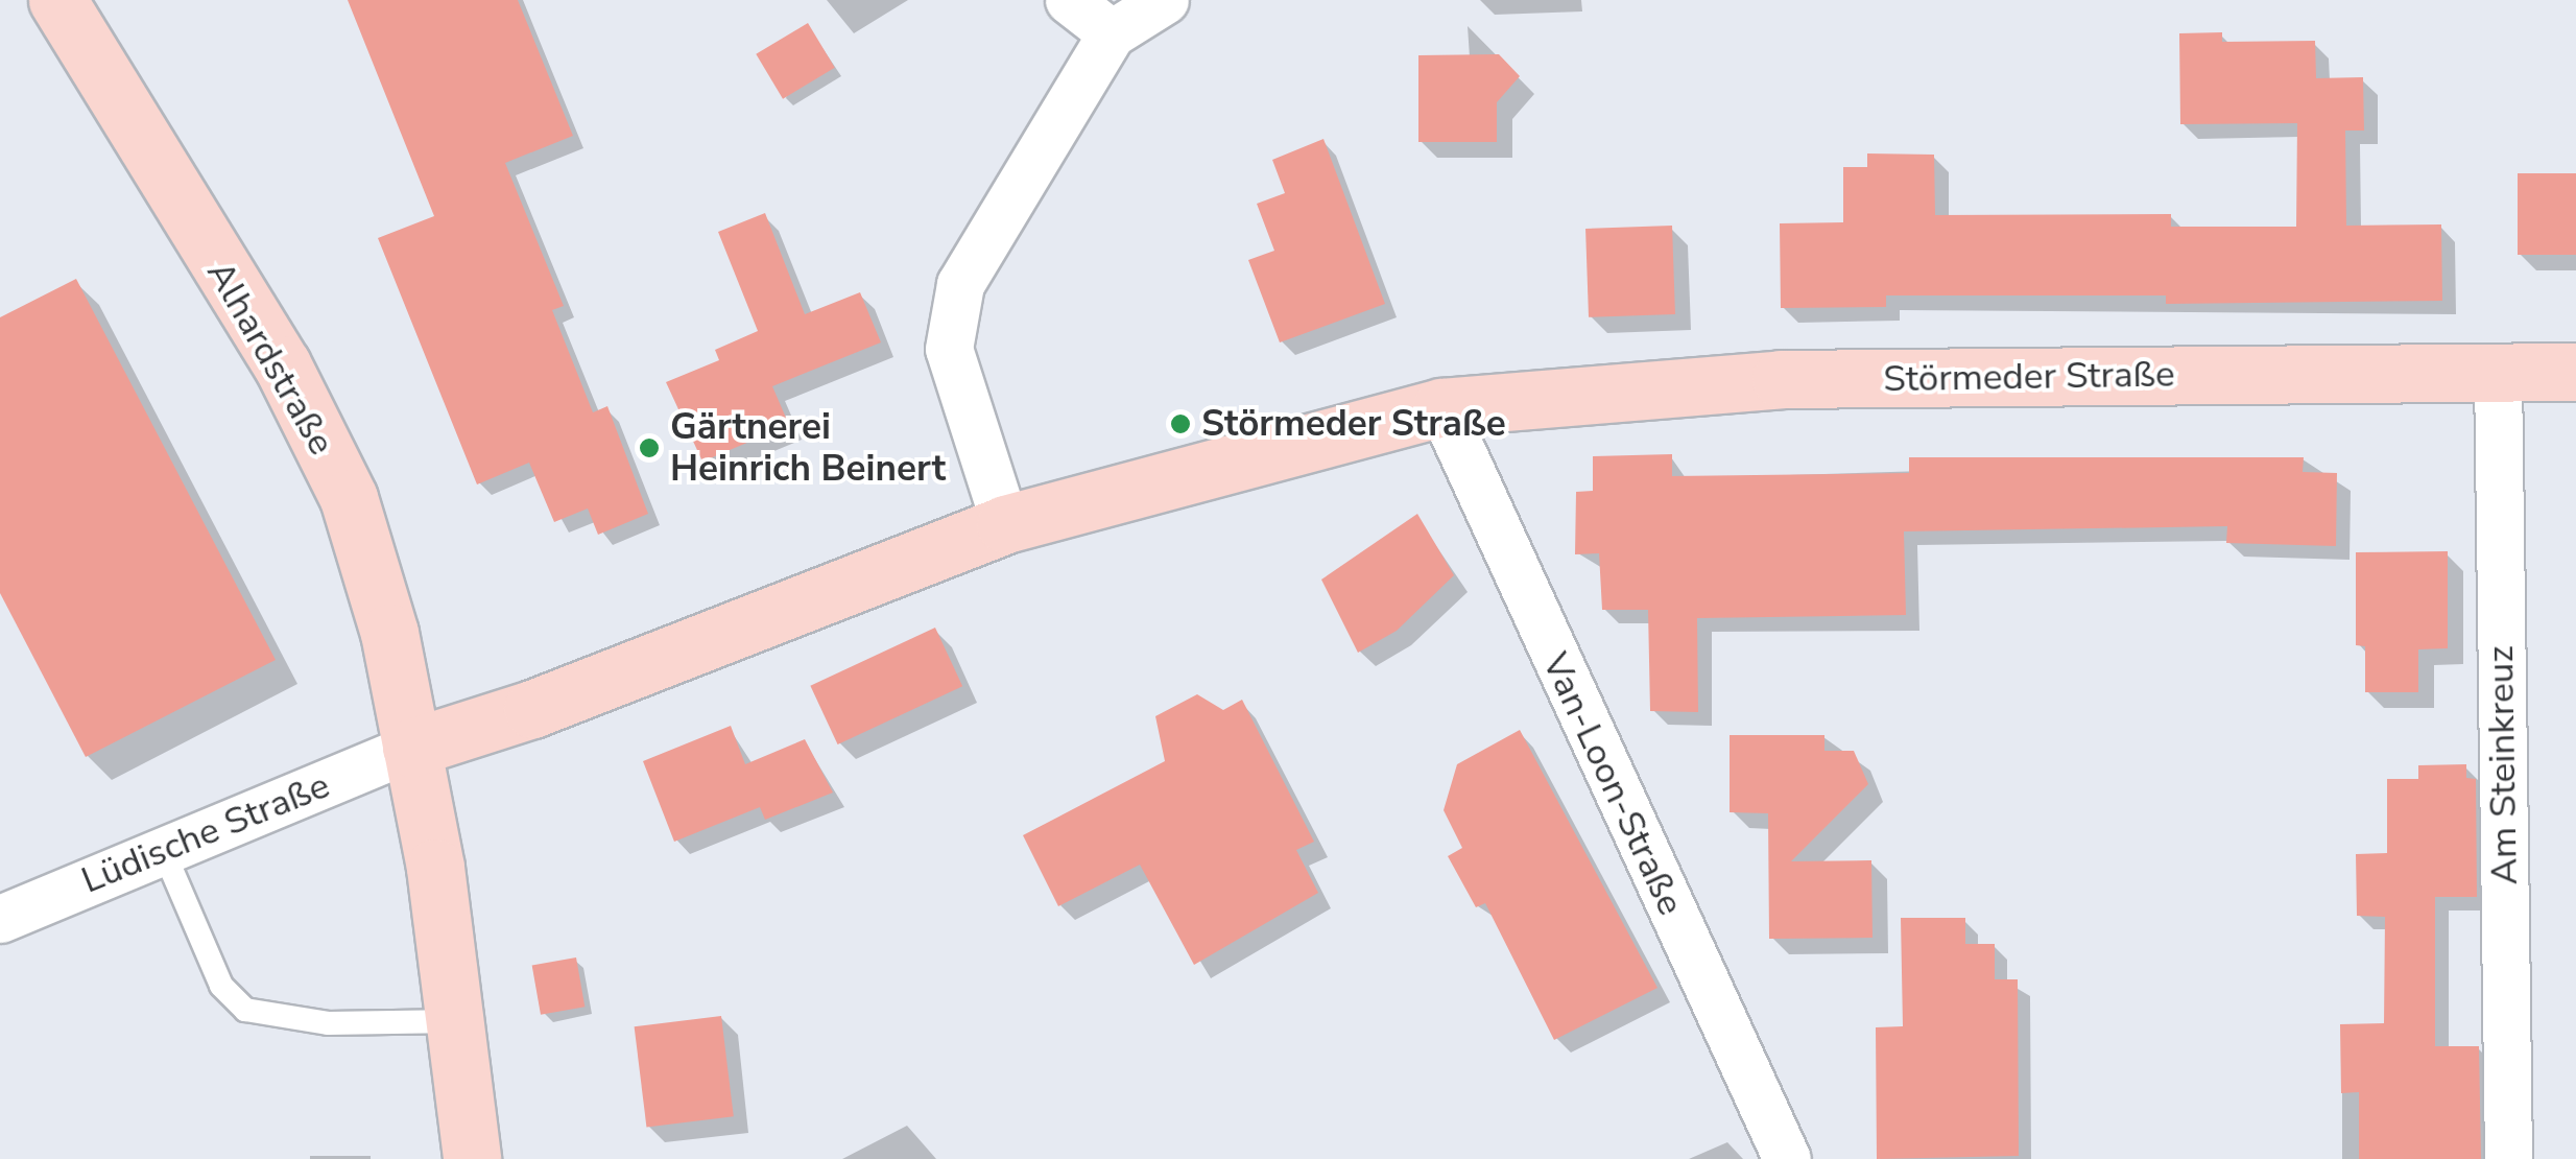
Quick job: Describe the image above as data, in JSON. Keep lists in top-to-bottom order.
{
  "streets": {
    "main road": ["Alhardstraße", "Störmeder Straße"],
    "street": ["Am Steinkreuz", "Van-Loon-Straße", "Lüdische Straße"]
  },
  "crossings": [
    ["Alhardstraße", "Störmeder Straße"],
    ["Alhardstraße", "Lüdische Straße"],
    ["Störmeder Straße", "Am Steinkreuz"],
    ["Störmeder Straße", "Van-Loon-Straße"],
    ["Störmeder Straße", "Lüdische Straße"]
  ],
  "places": ["Störmeder Straße", "Gärtnerei Heinrich Beinert"]
}
